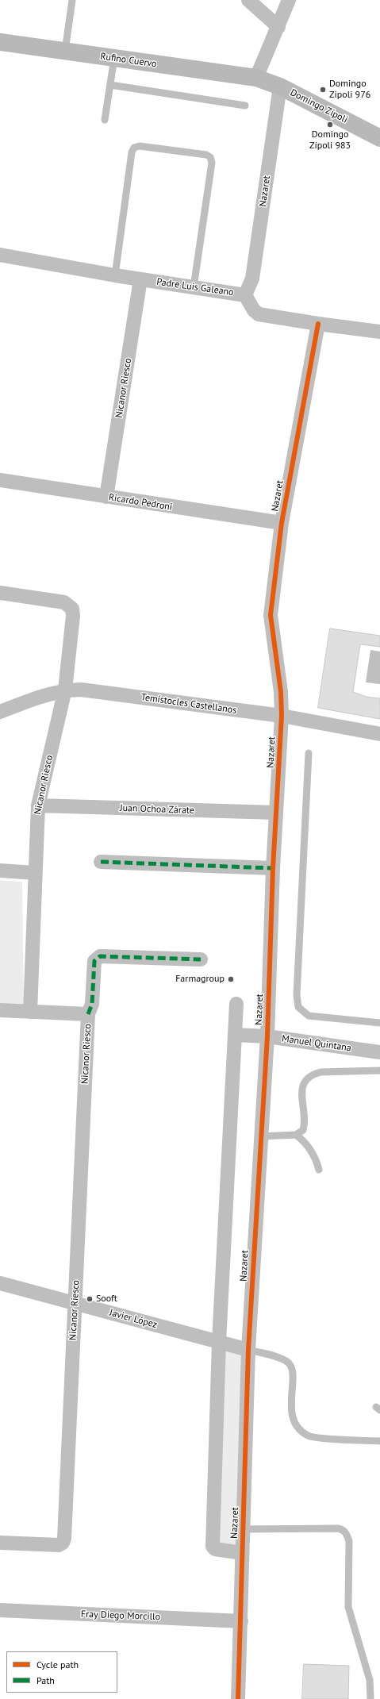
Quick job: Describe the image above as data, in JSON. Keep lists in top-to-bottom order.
{
  "streets": {
    "main road": ["Rufino Cuervo", "Domingo Zípoli"],
    "street": [
      "Nazaret",
      "Padre Luis Galeano",
      "Nicanor Riesco",
      "Ricardo Pedroni",
      "Temístocles Castellanos",
      "Juan Ochoa Zárate",
      "Manuel Quintana",
      "Javier López",
      "Fray Diego Morcillo"
    ]
  },
  "crossings": [
    ["Rufino Cuervo", "Domingo Zípoli"],
    ["Domingo Zípoli", "Nazaret"],
    ["Nazaret", "Padre Luis Galeano"],
    ["Nazaret", "Ricardo Pedroni"],
    ["Nazaret", "Temístocles Castellanos"],
    ["Nazaret", "Juan Ochoa Zárate"],
    ["Nazaret", "Manuel Quintana"],
    ["Nazaret", "Javier López"],
    ["Nazaret", "Fray Diego Morcillo"],
    ["Padre Luis Galeano", "Nicanor Riesco"],
    ["Nicanor Riesco", "Ricardo Pedroni"],
    ["Nicanor Riesco", "Temístocles Castellanos"],
    ["Nicanor Riesco", "Juan Ochoa Zárate"],
    ["Nicanor Riesco", "Javier López"]
  ],
  "places": [
    "Domingo Zipoli 976",
    "Domingo Zípoli 983",
    "Farmagroup",
    "Sooft"
  ],
  "legend": ["Cycle path", "Path"]
}
